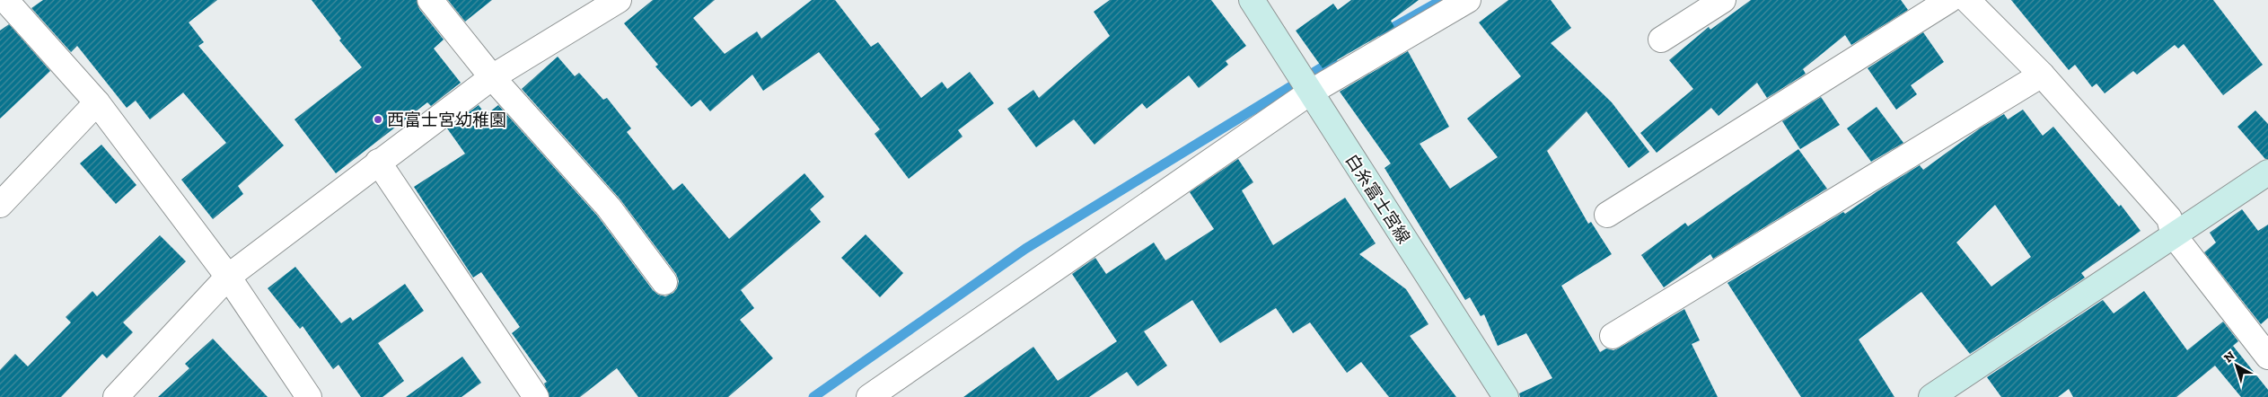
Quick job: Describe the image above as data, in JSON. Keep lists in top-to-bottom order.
{
  "streets": {
    "main road": ["白糸富士宮線"]
  },
  "places": ["西富士宮幼稚園"],
  "north": "top left"
}
